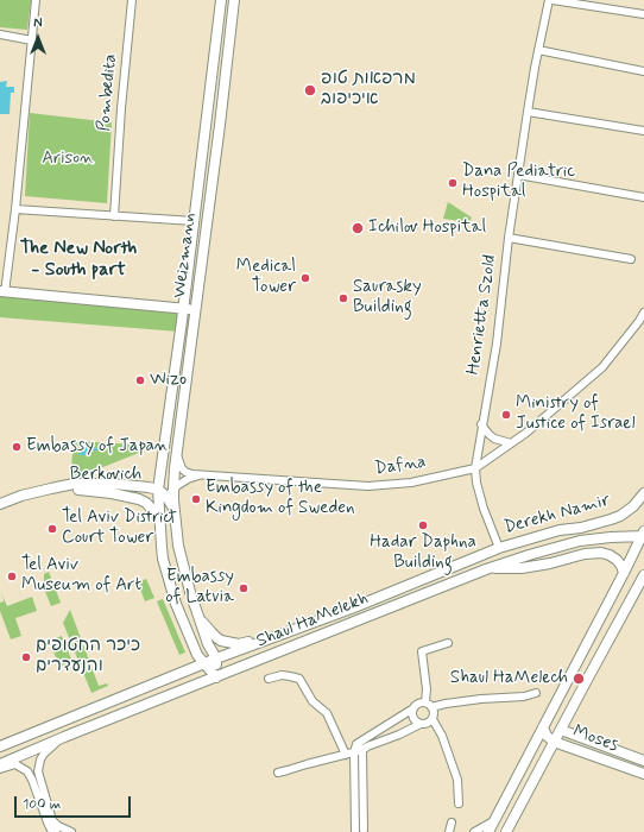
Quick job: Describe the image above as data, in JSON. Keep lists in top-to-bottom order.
{
  "streets": {
    "street": [
      "Pombedita",
      "Weizmann",
      "Henrietta Szold",
      "Dafna",
      "Berkovich",
      "Derekh Namir",
      "Shaul HaMelekh",
      "Moses"
    ]
  },
  "crossings": [
    ["Weizmann", "Dafna"],
    ["Weizmann", "Berkovich"],
    ["Weizmann", "Shaul HaMelekh"],
    ["Henrietta Szold", "Dafna"],
    ["Henrietta Szold", "Derekh Namir"],
    ["Henrietta Szold", "Shaul HaMelekh"],
    ["Derekh Namir", "Shaul HaMelekh"]
  ],
  "districts": ["The New North - South part"],
  "parks": ["Arison"],
  "places": [
    "מרפאות טופ איכיפוב",
    "Dana Pediatric Hospital",
    "Ichilov Hospital",
    "Medical Tower",
    "Saurasky Building",
    "Wizo",
    "Ministry of Justice of Israel",
    "Embassy of Japan",
    "Embassy of the Kingdom of Sweden",
    "Hadar Daphna Building",
    "Tel Aviv District Court Tower",
    "Tel Aviv Museum of Art",
    "Embassy of Latvia",
    "כיכר החטופים והנעדרים",
    "Shaul HaMelech"
  ],
  "scale_bar": "100 m",
  "north": "top"
}
